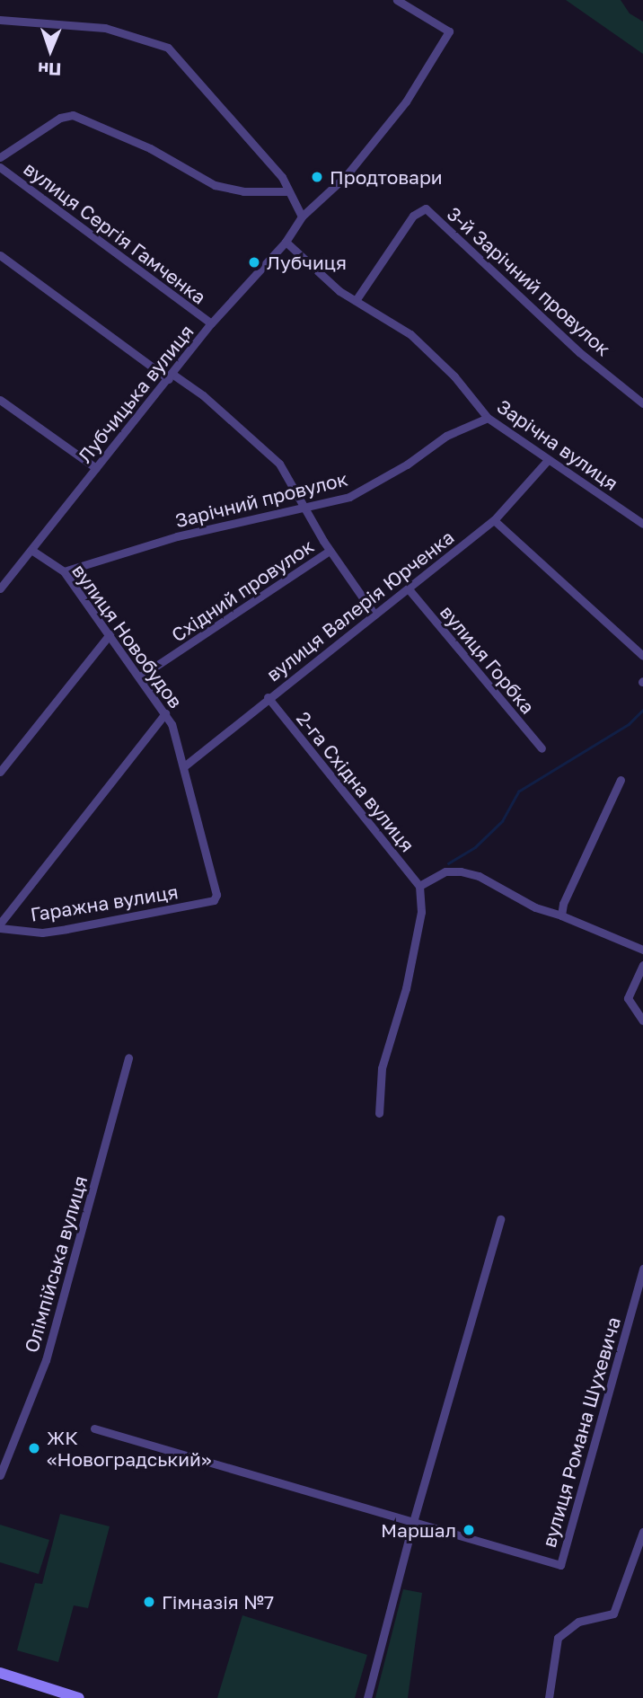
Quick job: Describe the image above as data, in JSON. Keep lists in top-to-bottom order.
{
  "streets": {
    "street": [
      "вулиця Сергія Гамченка",
      "3-й Зарічний провулок",
      "Лубчицька вулиця",
      "Зарічна вулиця",
      "Зарічний провулок",
      "Східний провулок",
      "вулиця Валерія Юрченка",
      "вулиця Новобудов",
      "вулиця Горбка",
      "2-га Східна вулиця",
      "Гаражна вулиця",
      "Олімпійська вулиця",
      "вулиця Романа Шухевича"
    ]
  },
  "crossings": [
    ["вулиця Сергія Гамченка", "Лубчицька вулиця"],
    ["3-й Зарічний провулок", "Зарічна вулиця"],
    ["Лубчицька вулиця", "Зарічна вулиця"],
    ["Лубчицька вулиця", "вулиця Новобудов"],
    ["Зарічна вулиця", "Зарічний провулок"],
    ["Зарічна вулиця", "вулиця Валерія Юрченка"],
    ["Зарічний провулок", "вулиця Новобудов"],
    ["Східний провулок", "вулиця Новобудов"],
    ["вулиця Валерія Юрченка", "вулиця Новобудов"],
    ["вулиця Валерія Юрченка", "вулиця Горбка"],
    ["вулиця Валерія Юрченка", "2-га Східна вулиця"],
    ["вулиця Новобудов", "Гаражна вулиця"]
  ],
  "places": [
    "Продтовари",
    "Лубчиця",
    "ЖК «Новоградський»",
    "Маршал",
    "Гімназія №7"
  ],
  "north": "bottom"
}
